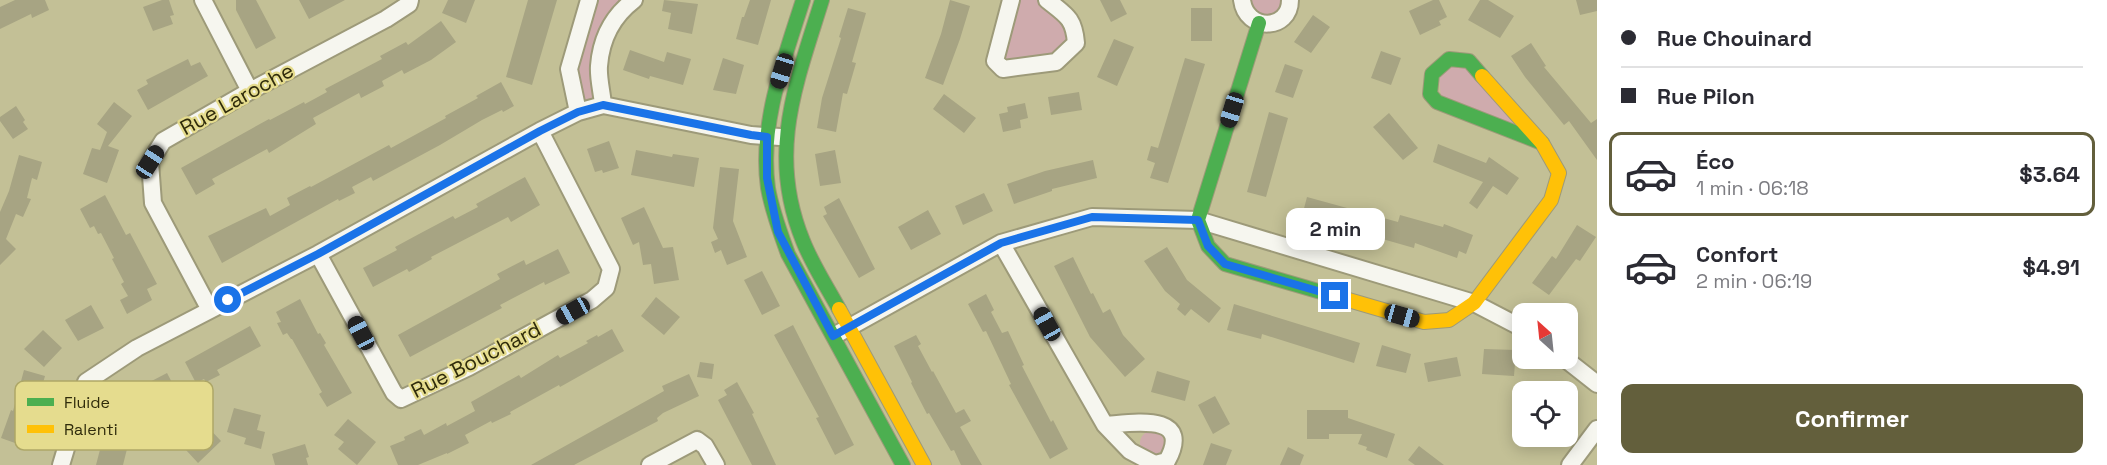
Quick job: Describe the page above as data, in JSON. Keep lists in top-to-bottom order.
{
  "streets": {
    "street": ["Rue Laroche", "Rue Bouchard"]
  },
  "legend": ["Fluide", "Ralenti"],
  "north": "top left",
  "page": {
    "banner": ["Rue Chouinard", "Rue Pilon"],
    "list": [
      {
        "name": "Éco",
        "note": "1 min · 06:18",
        "value": "$3.64"
      },
      {
        "name": "Confort",
        "note": "2 min · 06:19",
        "value": "$4.91"
      }
    ],
    "bubble": "2 min",
    "buttons": "Confirmer"
  }
}
